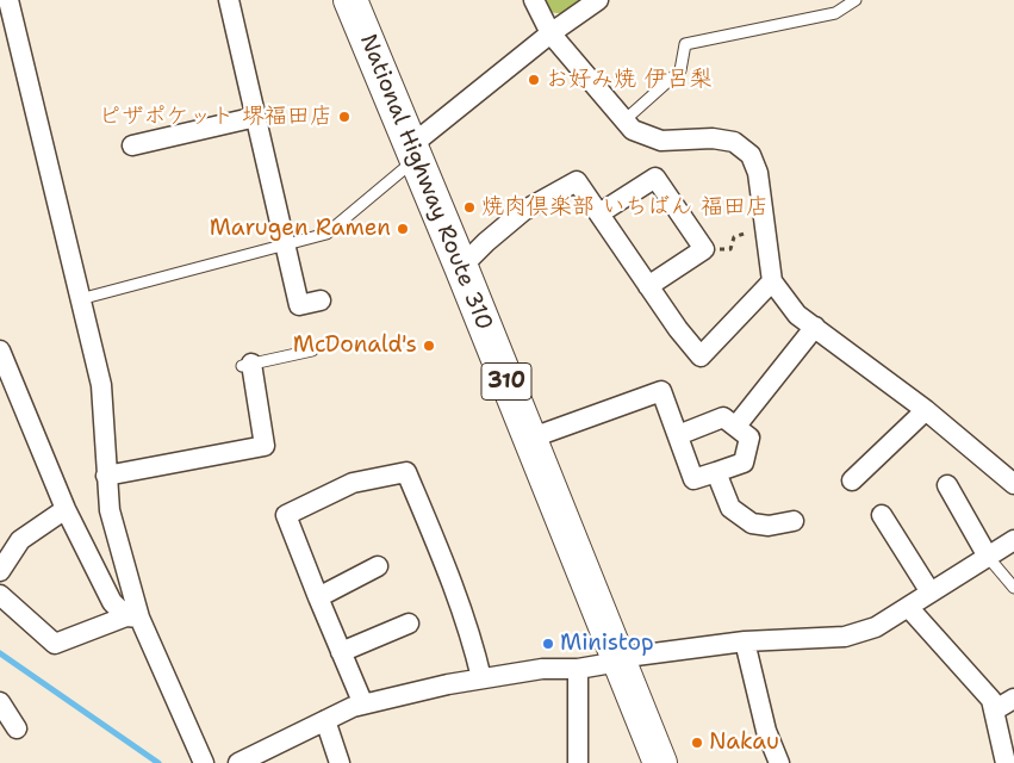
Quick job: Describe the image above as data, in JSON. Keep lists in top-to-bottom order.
{
  "streets": {
    "highway": ["National Highway Route 310", "310"]
  },
  "places": [
    "お好み焼 伊呂梨",
    "ピザポケット 堺福田店",
    "焼肉倶楽部 いちばん 福田店",
    "Marugen Ramen",
    "McDonald's",
    "Ministop",
    "Nakau"
  ]
}
